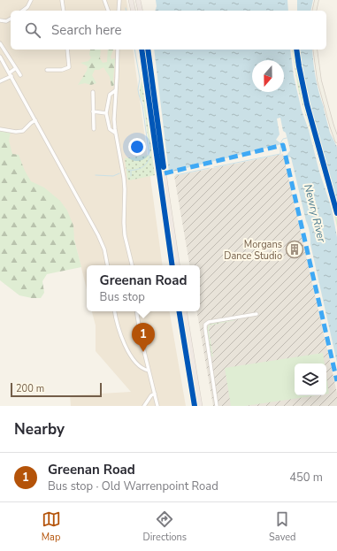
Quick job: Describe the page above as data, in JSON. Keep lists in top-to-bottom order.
{
  "water": ["Newry River"],
  "places": {
    "building": ["Morgans Dance Studio"]
  },
  "scale_bar": "200 m",
  "north": "bottom",
  "page": {
    "search": "Search here",
    "popup": ["Greenan Road", "Bus stop"],
    "pins": "1",
    "scale": "200 m",
    "heading": "Nearby",
    "list": [
      {
        "mark": "1",
        "name": "Greenan Road",
        "note": "Bus stop · Old Warrenpoint Road",
        "value": "450 m"
      }
    ],
    "nav": ["Map", "Directions", "Saved"]
  }
}
